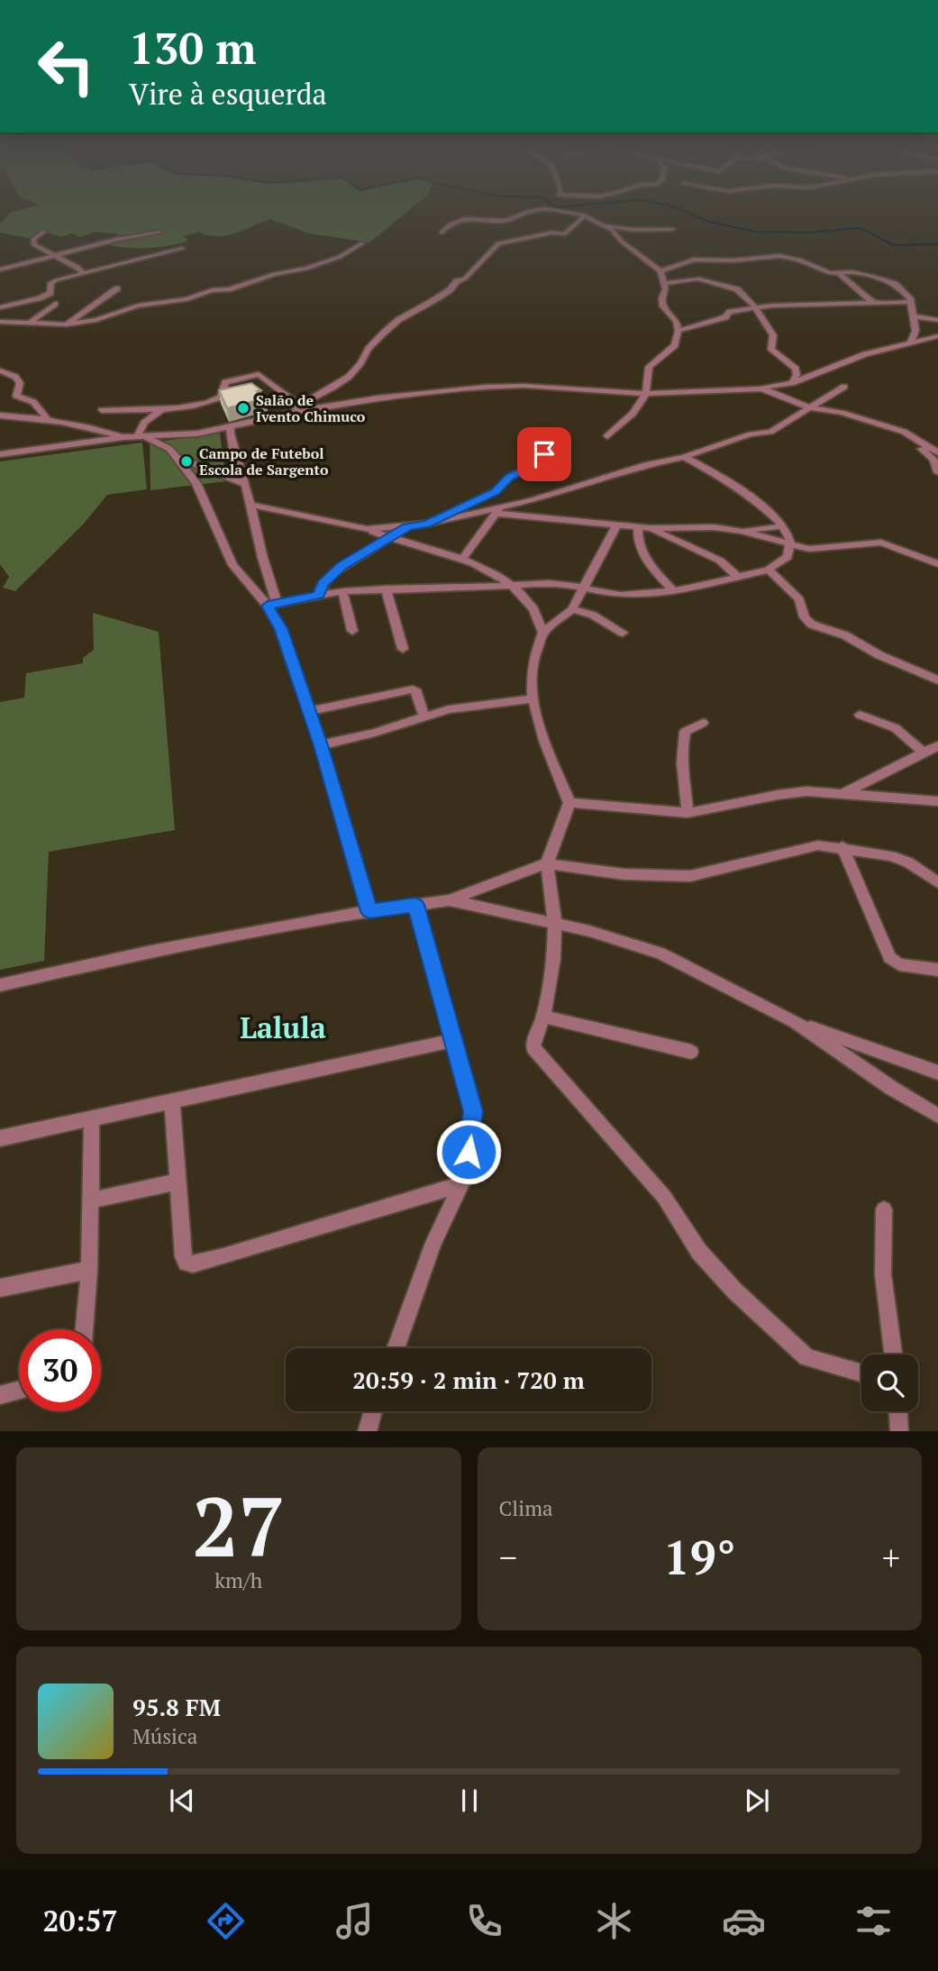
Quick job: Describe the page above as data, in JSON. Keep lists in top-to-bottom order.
{
  "districts": ["Lalula"],
  "places": ["Salão de Ivento Chimuco", "Campo de Futebol Escola de Sargento"],
  "page": {
    "turn": ["130 m", "Vire à esquerda"],
    "limit": "30",
    "trip": "20:59 · 2 min · 720 m",
    "tile": [
      ["27", "km/h"],
      "Clima"
    ],
    "heat": ["−", "19°", "+"],
    "song": ["95.8 FM", "Música"],
    "tabs": "20:57"
  }
}
